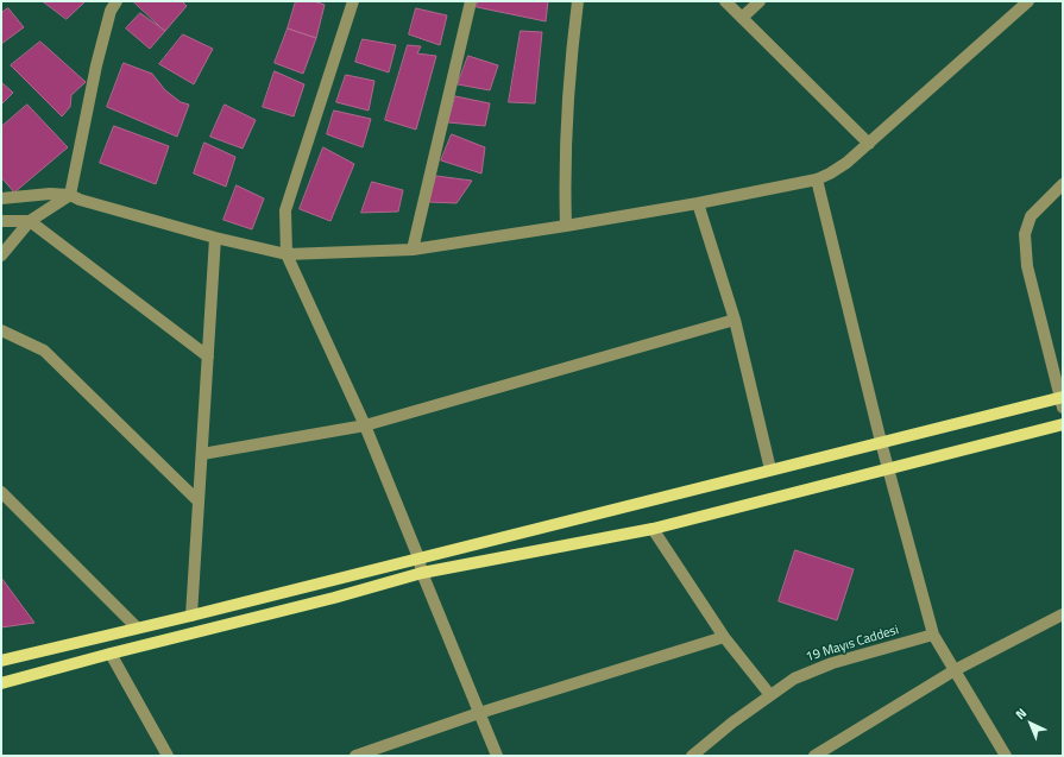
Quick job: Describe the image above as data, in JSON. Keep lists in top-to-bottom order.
{
  "streets": {
    "street": ["19 Mayıs Caddesi"]
  },
  "north": "top left"
}
